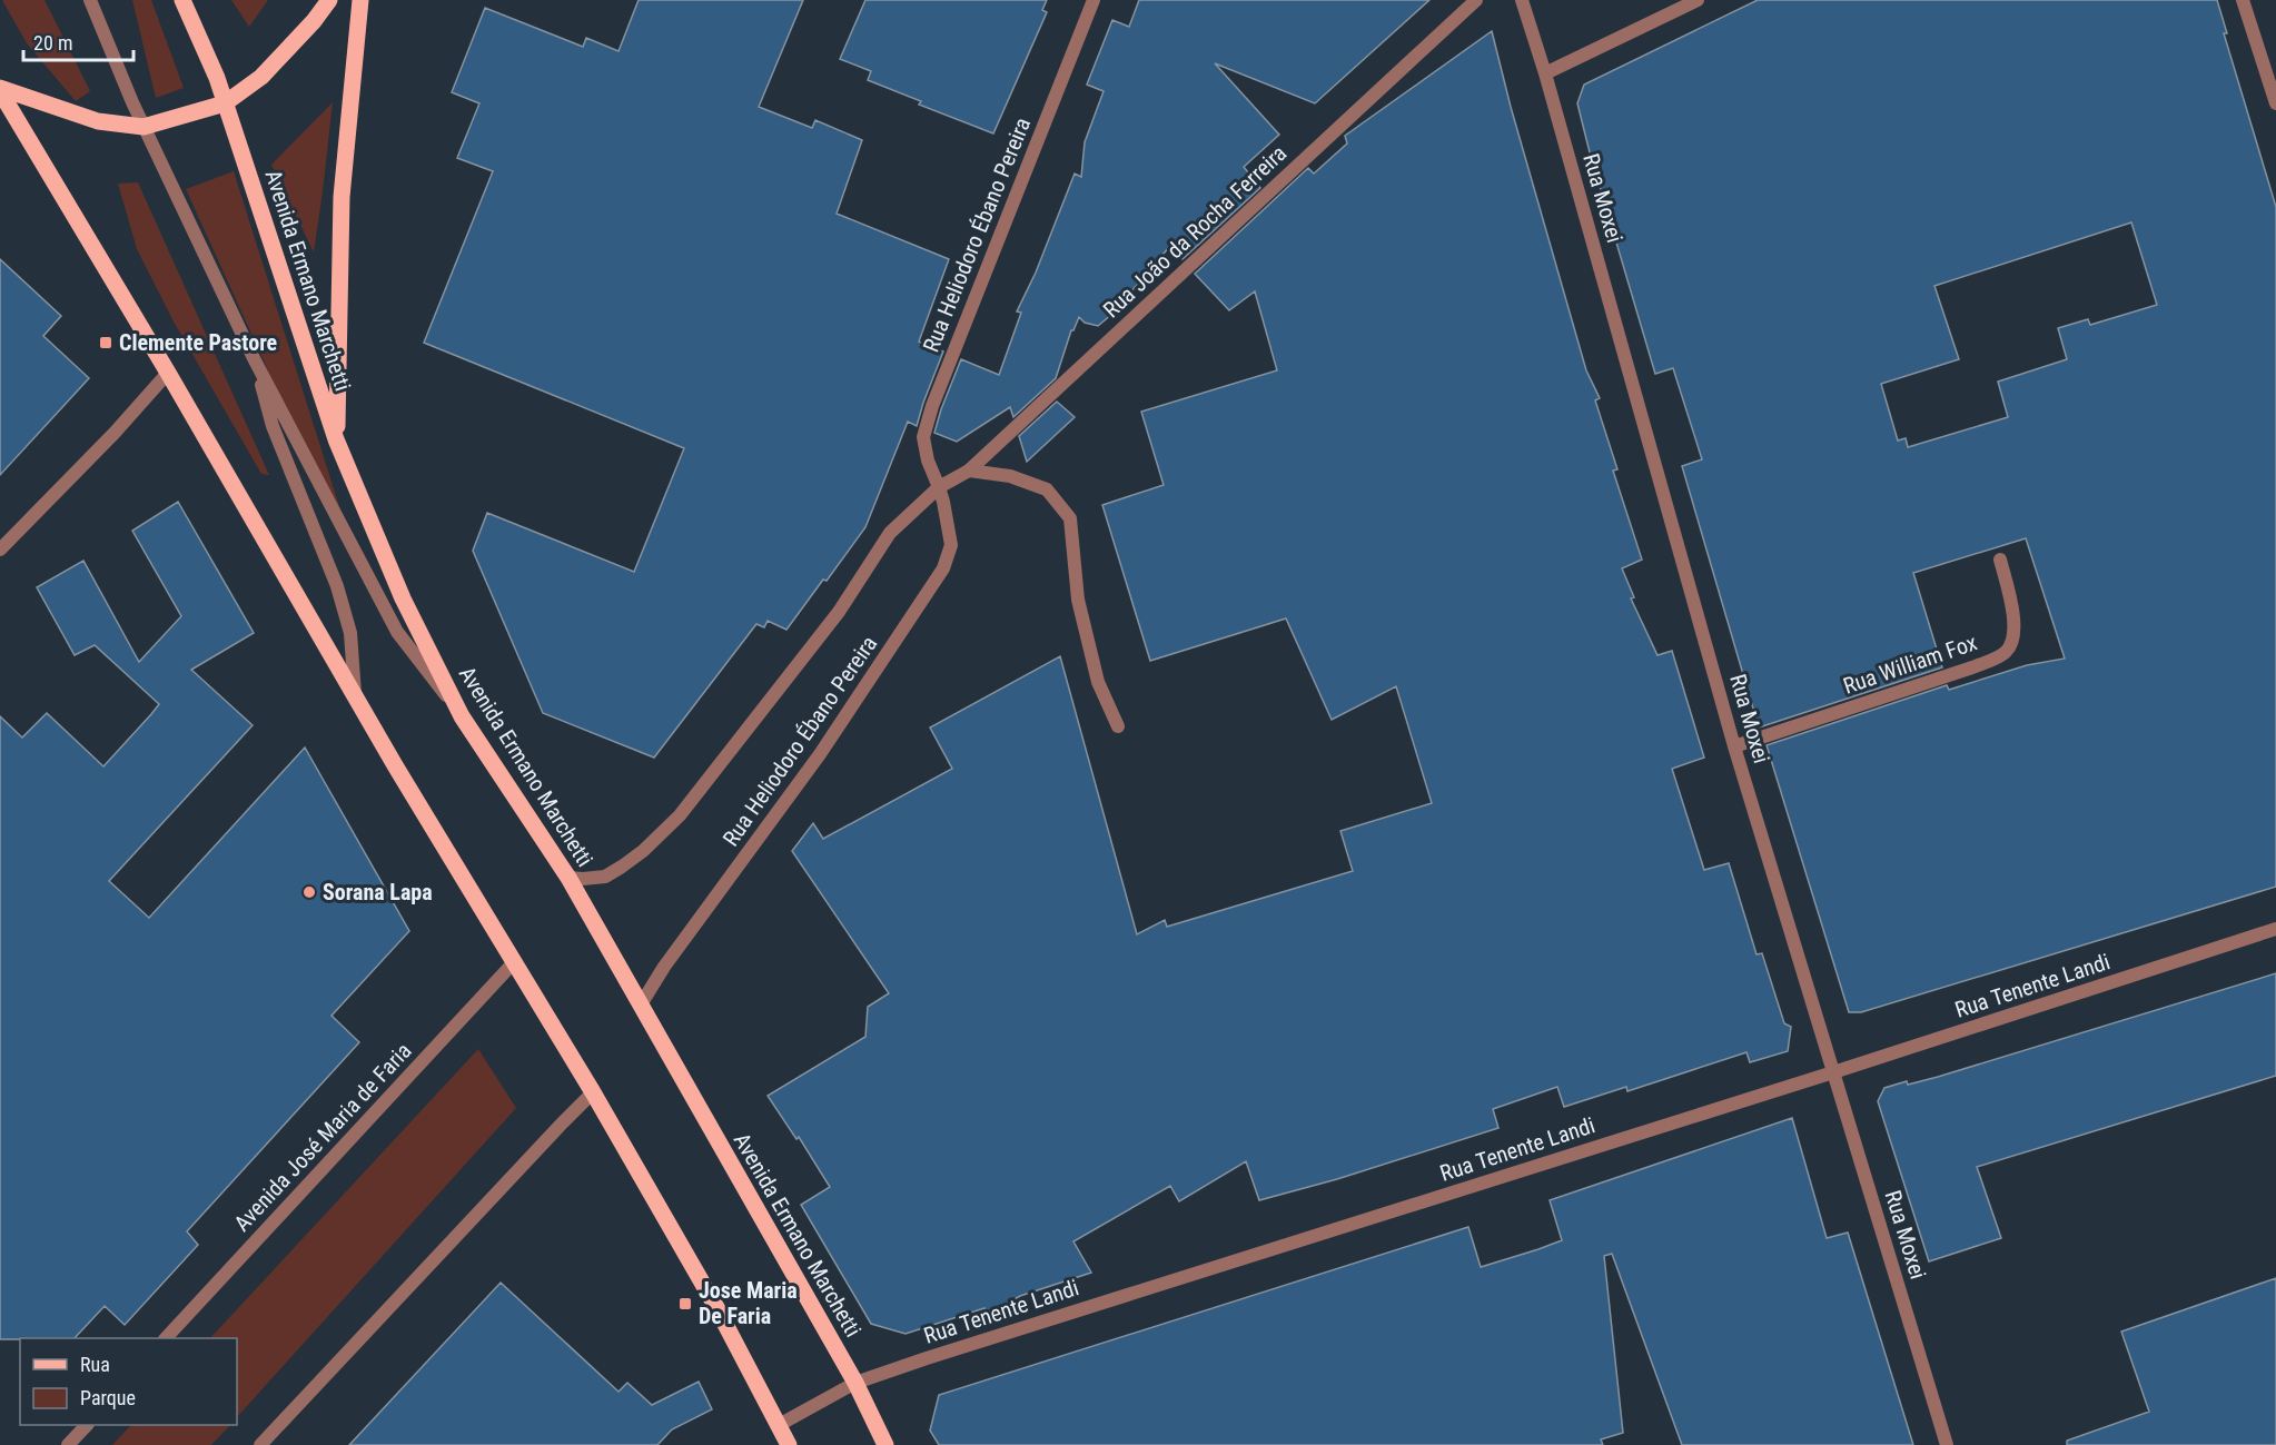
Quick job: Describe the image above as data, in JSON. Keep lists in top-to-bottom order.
{
  "streets": {
    "main road": ["Avenida Ermano Marchetti"],
    "street": [
      "Rua Moxei",
      "Rua João da Rocha Ferreira",
      "Rua Heliodoro Ébano Pereira",
      "Rua William Fox",
      "Rua Tenente Landi",
      "Avenida José Maria de Faria"
    ]
  },
  "crossings": [
    ["Rua Moxei", "Rua William Fox"],
    ["Rua Moxei", "Rua Tenente Landi"],
    ["Rua João da Rocha Ferreira", "Rua Heliodoro Ébano Pereira"],
    ["Rua Heliodoro Ébano Pereira", "Avenida Ermano Marchetti"],
    ["Avenida Ermano Marchetti", "Rua Tenente Landi"]
  ],
  "places": {
    "transit": ["Clemente Pastore", "Jose Maria De Faria"],
    "other": ["Sorana Lapa"]
  },
  "legend": ["Rua", "Parque"],
  "scale_bar": "20 m"
}
